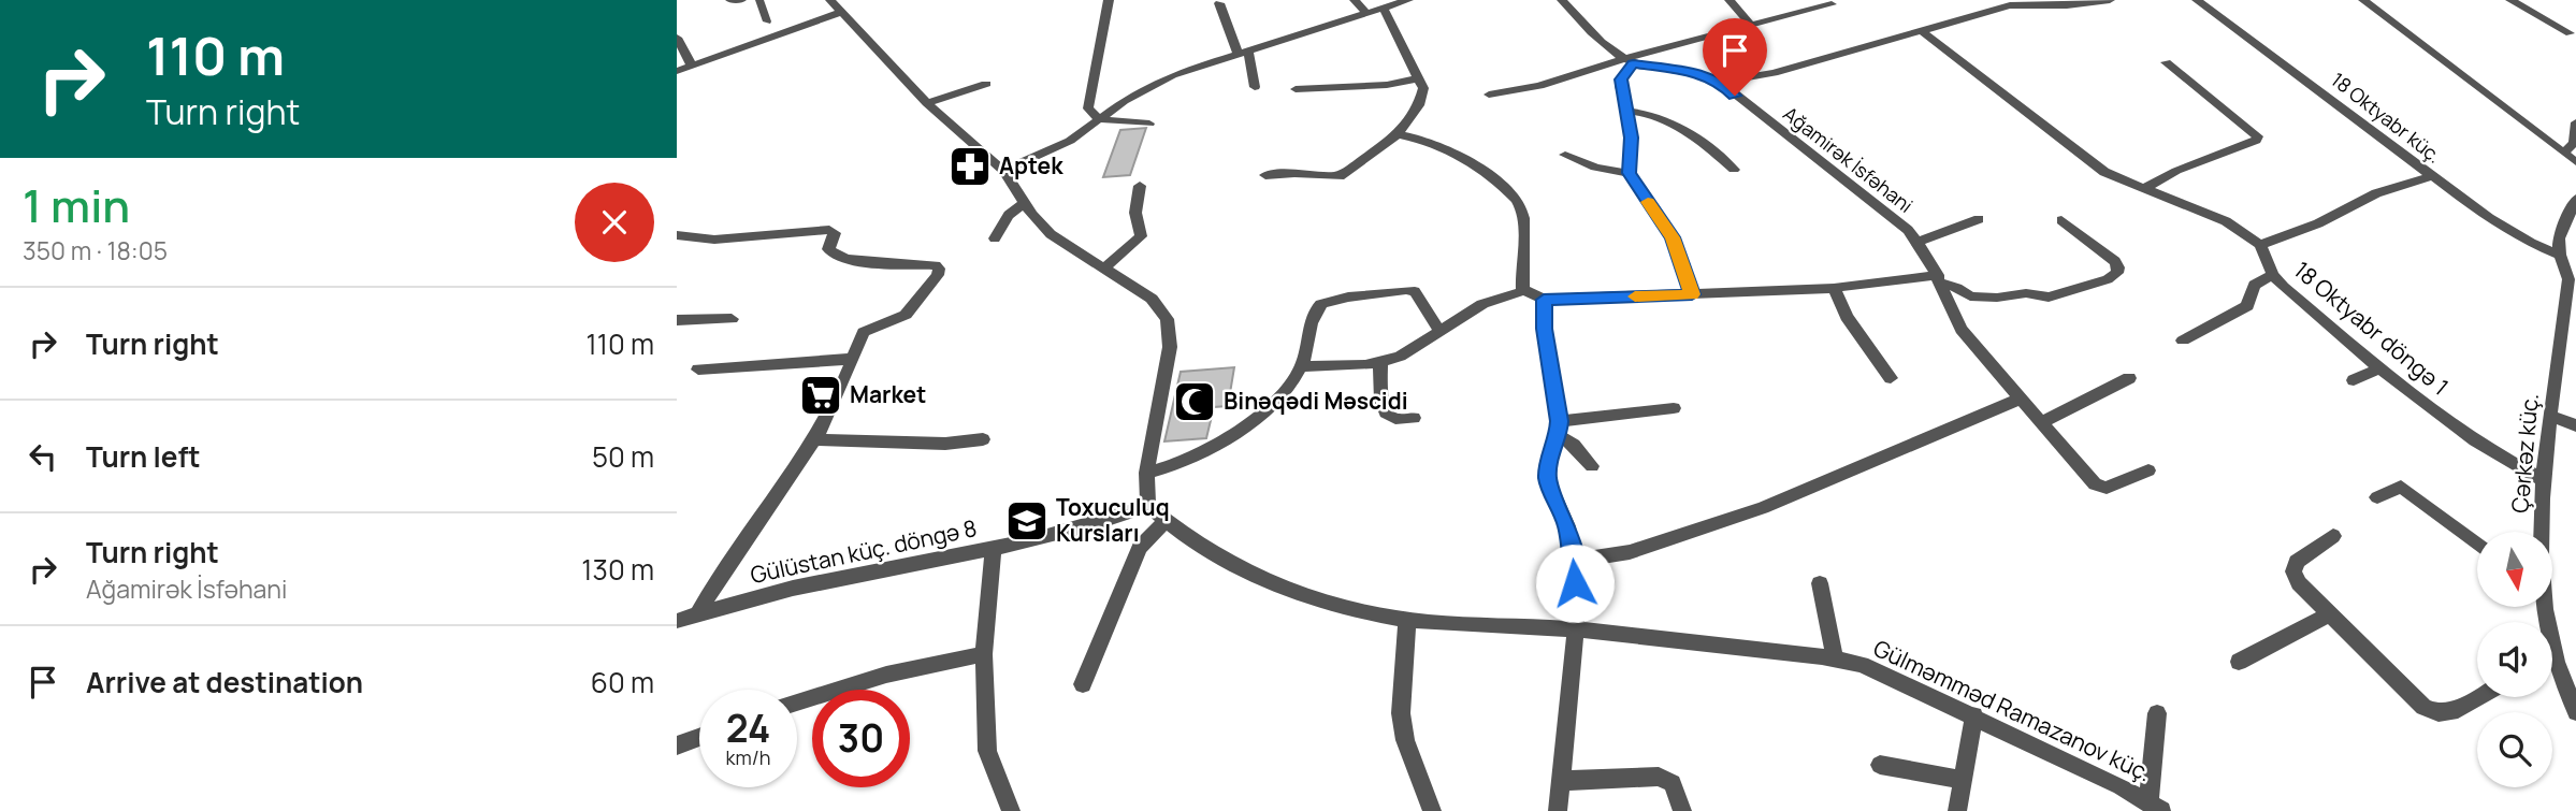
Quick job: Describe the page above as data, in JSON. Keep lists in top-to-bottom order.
{
  "streets": {
    "street": [
      "18 Oktyabr küç.",
      "Ağamirək İsfəhani",
      "18 Oktyabr döngə 1",
      "Çərkəz küç.",
      "Gülüstan küç. döngə 8",
      "Gülməmməd Ramazanov küç."
    ]
  },
  "crossings": [
    ["18 Oktyabr küç.", "Çərkəz küç."],
    ["18 Oktyabr döngə 1", "Çərkəz küç."],
    ["Gülüstan küç. döngə 8", "Gülməmməd Ramazanov küç."]
  ],
  "places": {
    "pharmacy": ["Aptek"],
    "supermarket": ["Market"],
    "mosque": ["Binəqədi Məscidi"],
    "school or university": ["Toxuculuq Kursları"]
  },
  "north": "bottom",
  "page": {
    "turn": ["110 m", "Turn right"],
    "heading": ["1 min", "350 m · 18:05"],
    "list": [
      {
        "name": "Turn right",
        "value": "110 m"
      },
      {
        "name": "Turn left",
        "value": "50 m"
      },
      {
        "name": "Turn right",
        "note": "Ağamirək İsfəhani",
        "value": "130 m"
      },
      {
        "name": "Arrive at destination",
        "value": "60 m"
      }
    ],
    "speed": "24 km/h",
    "limit": "30"
  }
}
